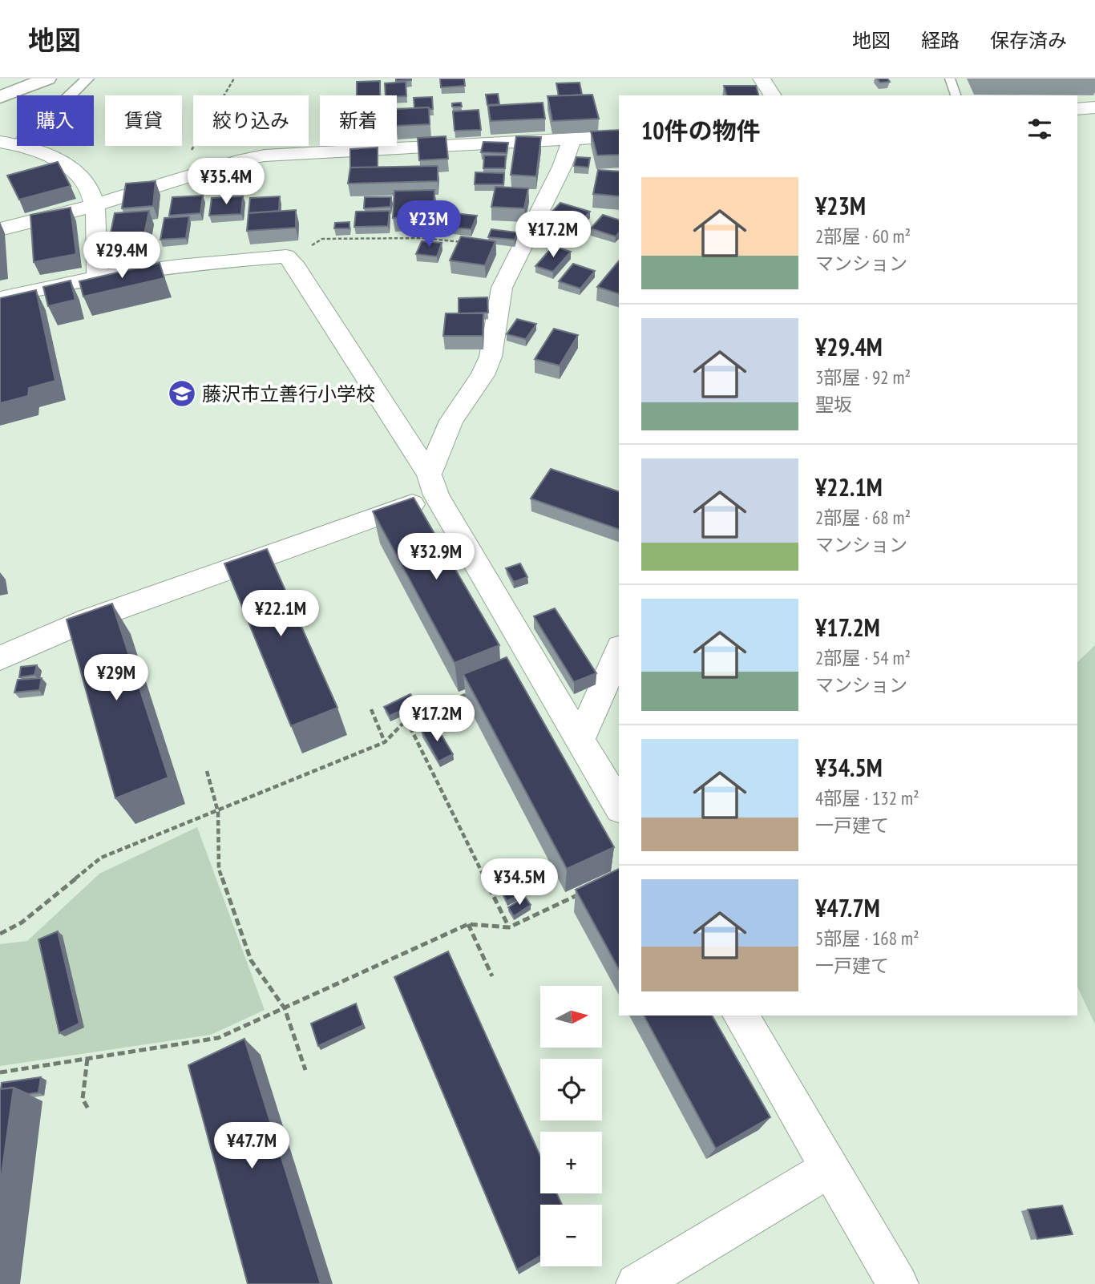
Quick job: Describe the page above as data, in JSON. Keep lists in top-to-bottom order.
{
  "places": {
    "school or university": ["藤沢市立善行小学校"]
  },
  "north": "right",
  "page": {
    "header": "地図",
    "nav": ["地図", "経路", "保存済み"],
    "chip": [
      "購入",
      "賃貸",
      "絞り込み",
      "新着"
    ],
    "heading": "10件の物件",
    "price": [
      "¥35.4M",
      "¥23M",
      "¥17.2M",
      "¥29.4M",
      "¥32.9M",
      "¥22.1M",
      "¥29M",
      "¥17.2M",
      "¥34.5M",
      "¥47.7M"
    ],
    "list": [
      {
        "name": "¥23M",
        "note": "2部屋 · 60 m² · マンション"
      },
      {
        "name": "¥29.4M",
        "note": "3部屋 · 92 m² · 聖坂"
      },
      {
        "name": "¥22.1M",
        "note": "2部屋 · 68 m² · マンション"
      },
      {
        "name": "¥17.2M",
        "note": "2部屋 · 54 m² · マンション"
      },
      {
        "name": "¥34.5M",
        "note": "4部屋 · 132 m² · 一戸建て"
      },
      {
        "name": "¥47.7M",
        "note": "5部屋 · 168 m² · 一戸建て"
      }
    ],
    "map_buttons": ["+", "−"]
  }
}
